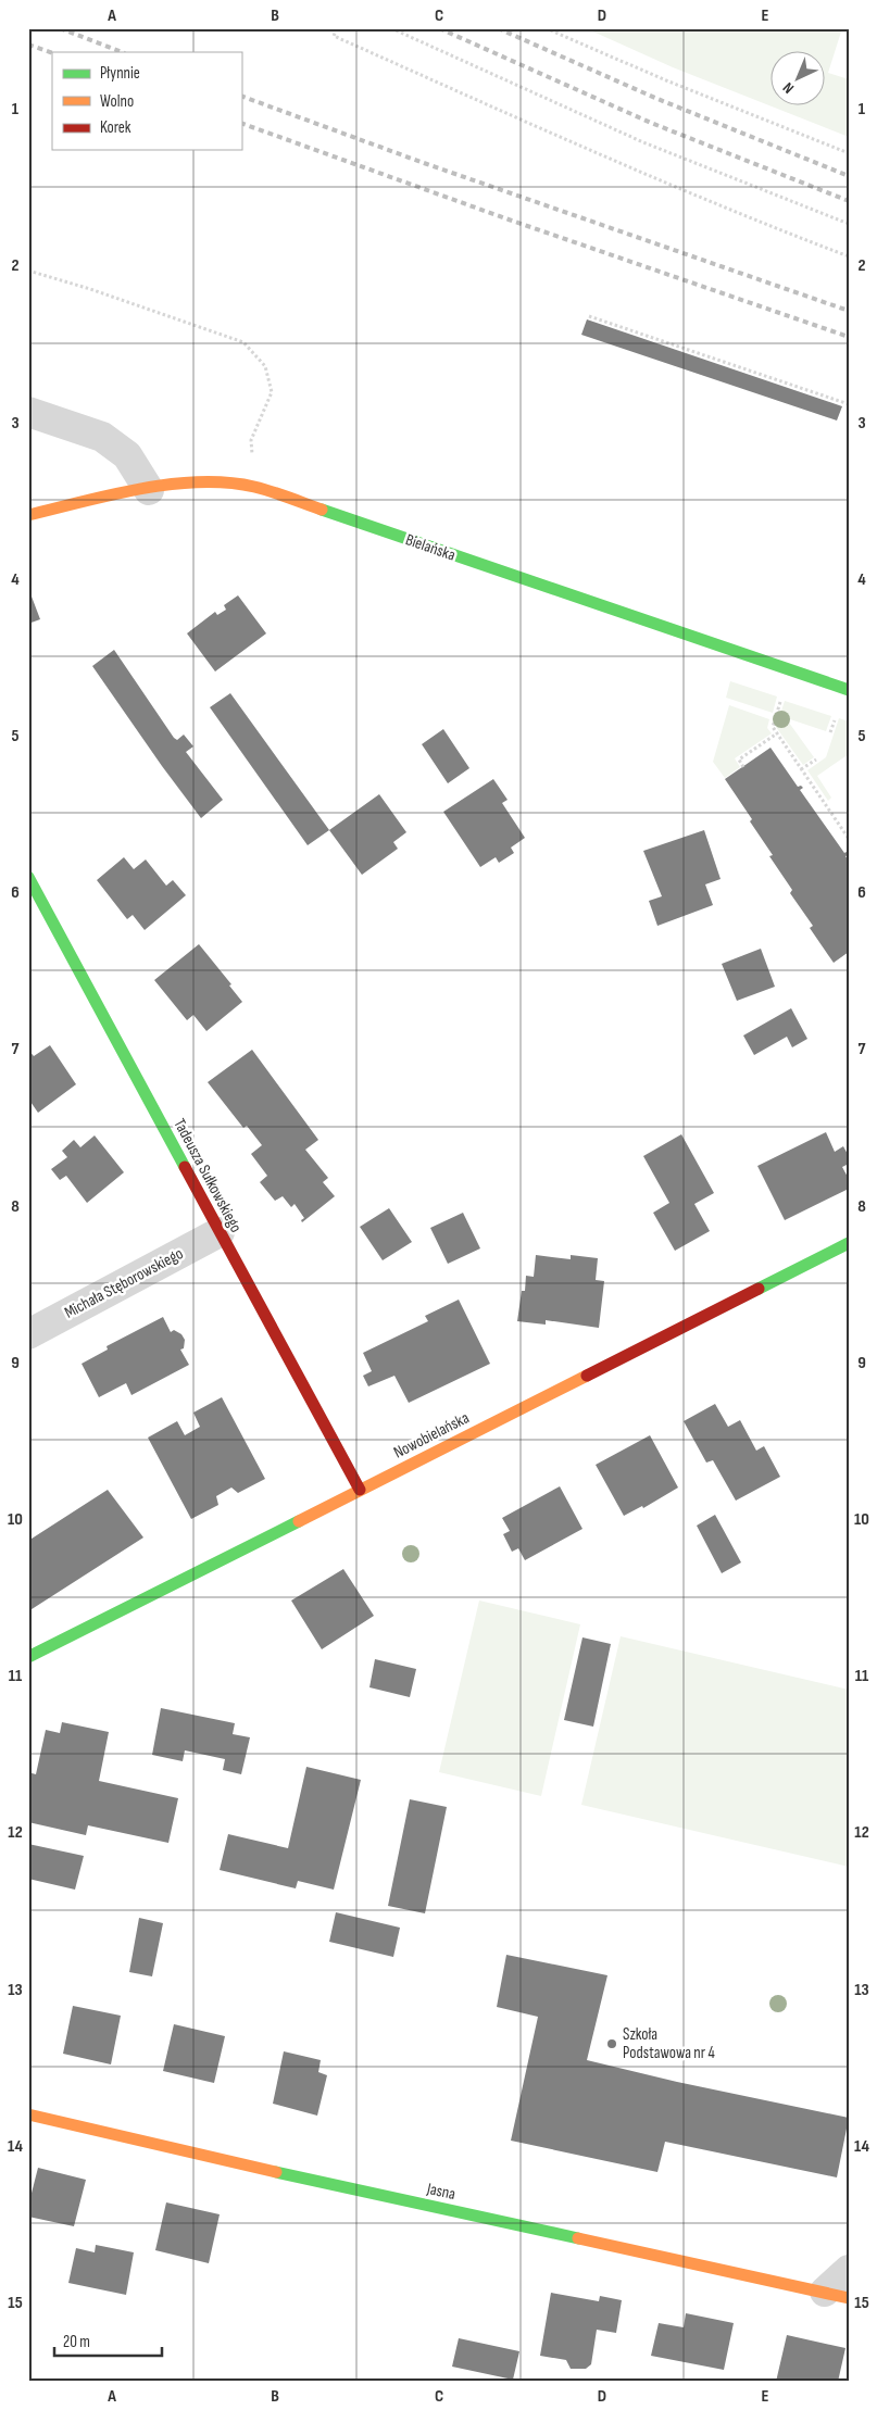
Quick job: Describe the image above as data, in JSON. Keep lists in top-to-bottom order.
{
  "streets": {
    "street": [
      "Bielańska",
      "Tadeusza Sułkowskiego",
      "Michała Stęborowskiego",
      "Nowobielańska",
      "Jasna"
    ]
  },
  "crossings": [
    ["Tadeusza Sułkowskiego", "Michała Stęborowskiego"],
    ["Tadeusza Sułkowskiego", "Nowobielańska"]
  ],
  "places": ["Szkoła Podstawowa nr 4"],
  "legend": ["Płynnie", "Wolno", "Korek"],
  "scale_bar": "20 m",
  "north": "bottom left",
  "grid": {
    "columns": [
      "A",
      "B",
      "C",
      "D",
      "E"
    ],
    "rows": [
      "1",
      "2",
      "3",
      "4",
      "5",
      "6",
      "7",
      "8",
      "9",
      "10",
      "11",
      "12",
      "13",
      "14",
      "15"
    ]
  }
}
